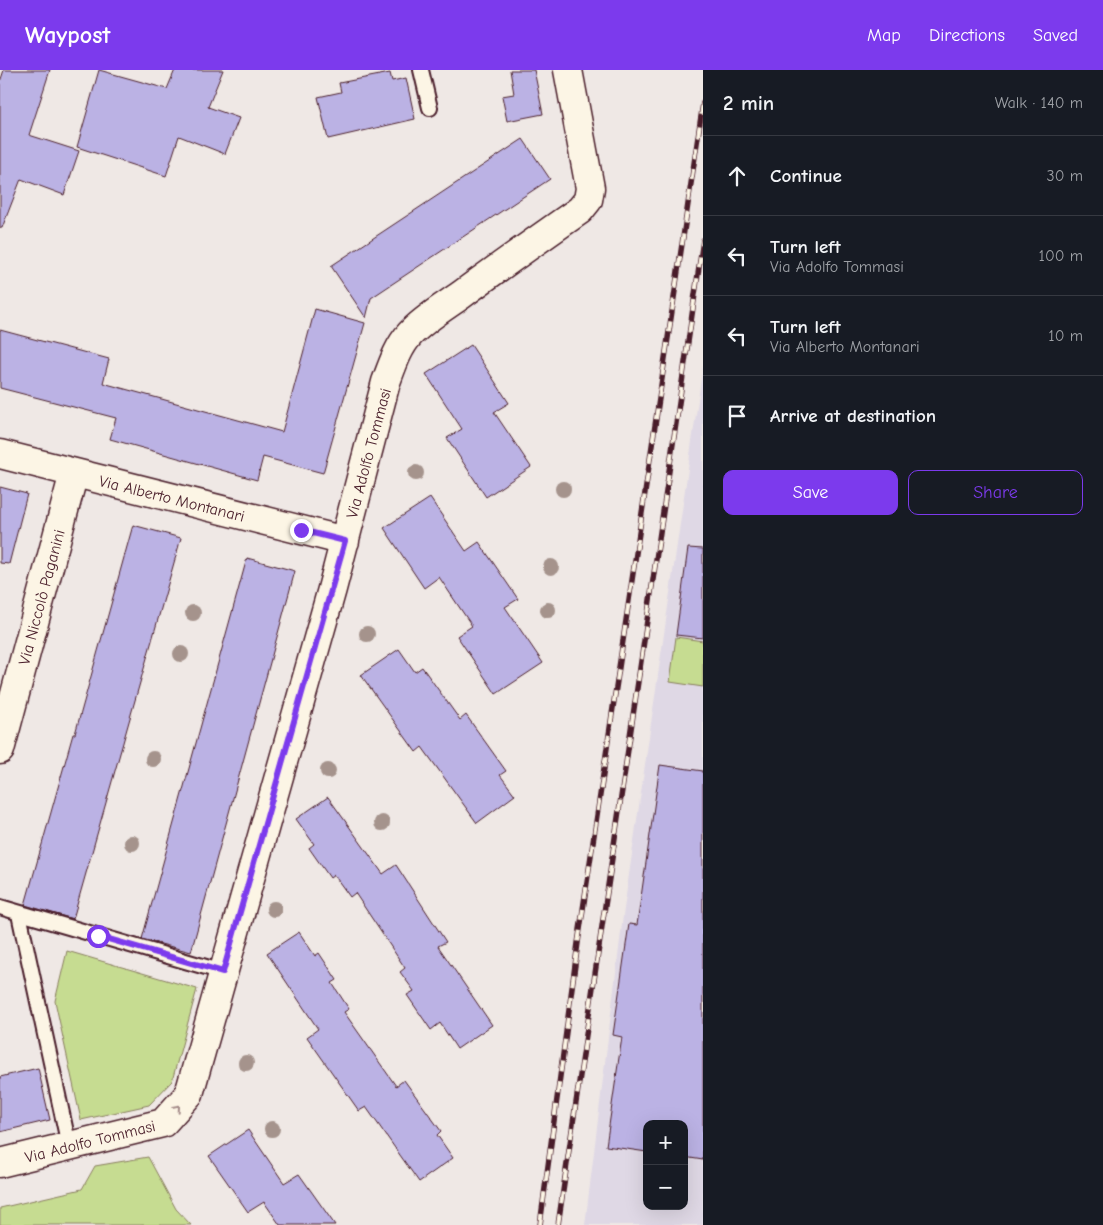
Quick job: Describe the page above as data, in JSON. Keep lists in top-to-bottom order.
{
  "streets": {
    "street": ["Via Adolfo Tommasi", "Via Alberto Montanari", "Via Niccolò Paganini"]
  },
  "crossings": [
    ["Via Adolfo Tommasi", "Via Alberto Montanari"],
    ["Via Alberto Montanari", "Via Niccolò Paganini"]
  ],
  "page": {
    "header": "Waypost",
    "nav": ["Map", "Directions", "Saved"],
    "heading": ["2 min", "Walk · 140 m"],
    "list": [
      ["Continue", "30 m"],
      ["Turn left", "Via Adolfo Tommasi", "100 m"],
      ["Turn left", "Via Alberto Montanari", "10 m"],
      "Arrive at destination"
    ],
    "buttons": ["Save", "Share"],
    "map_buttons": ["+", "−"]
  }
}
